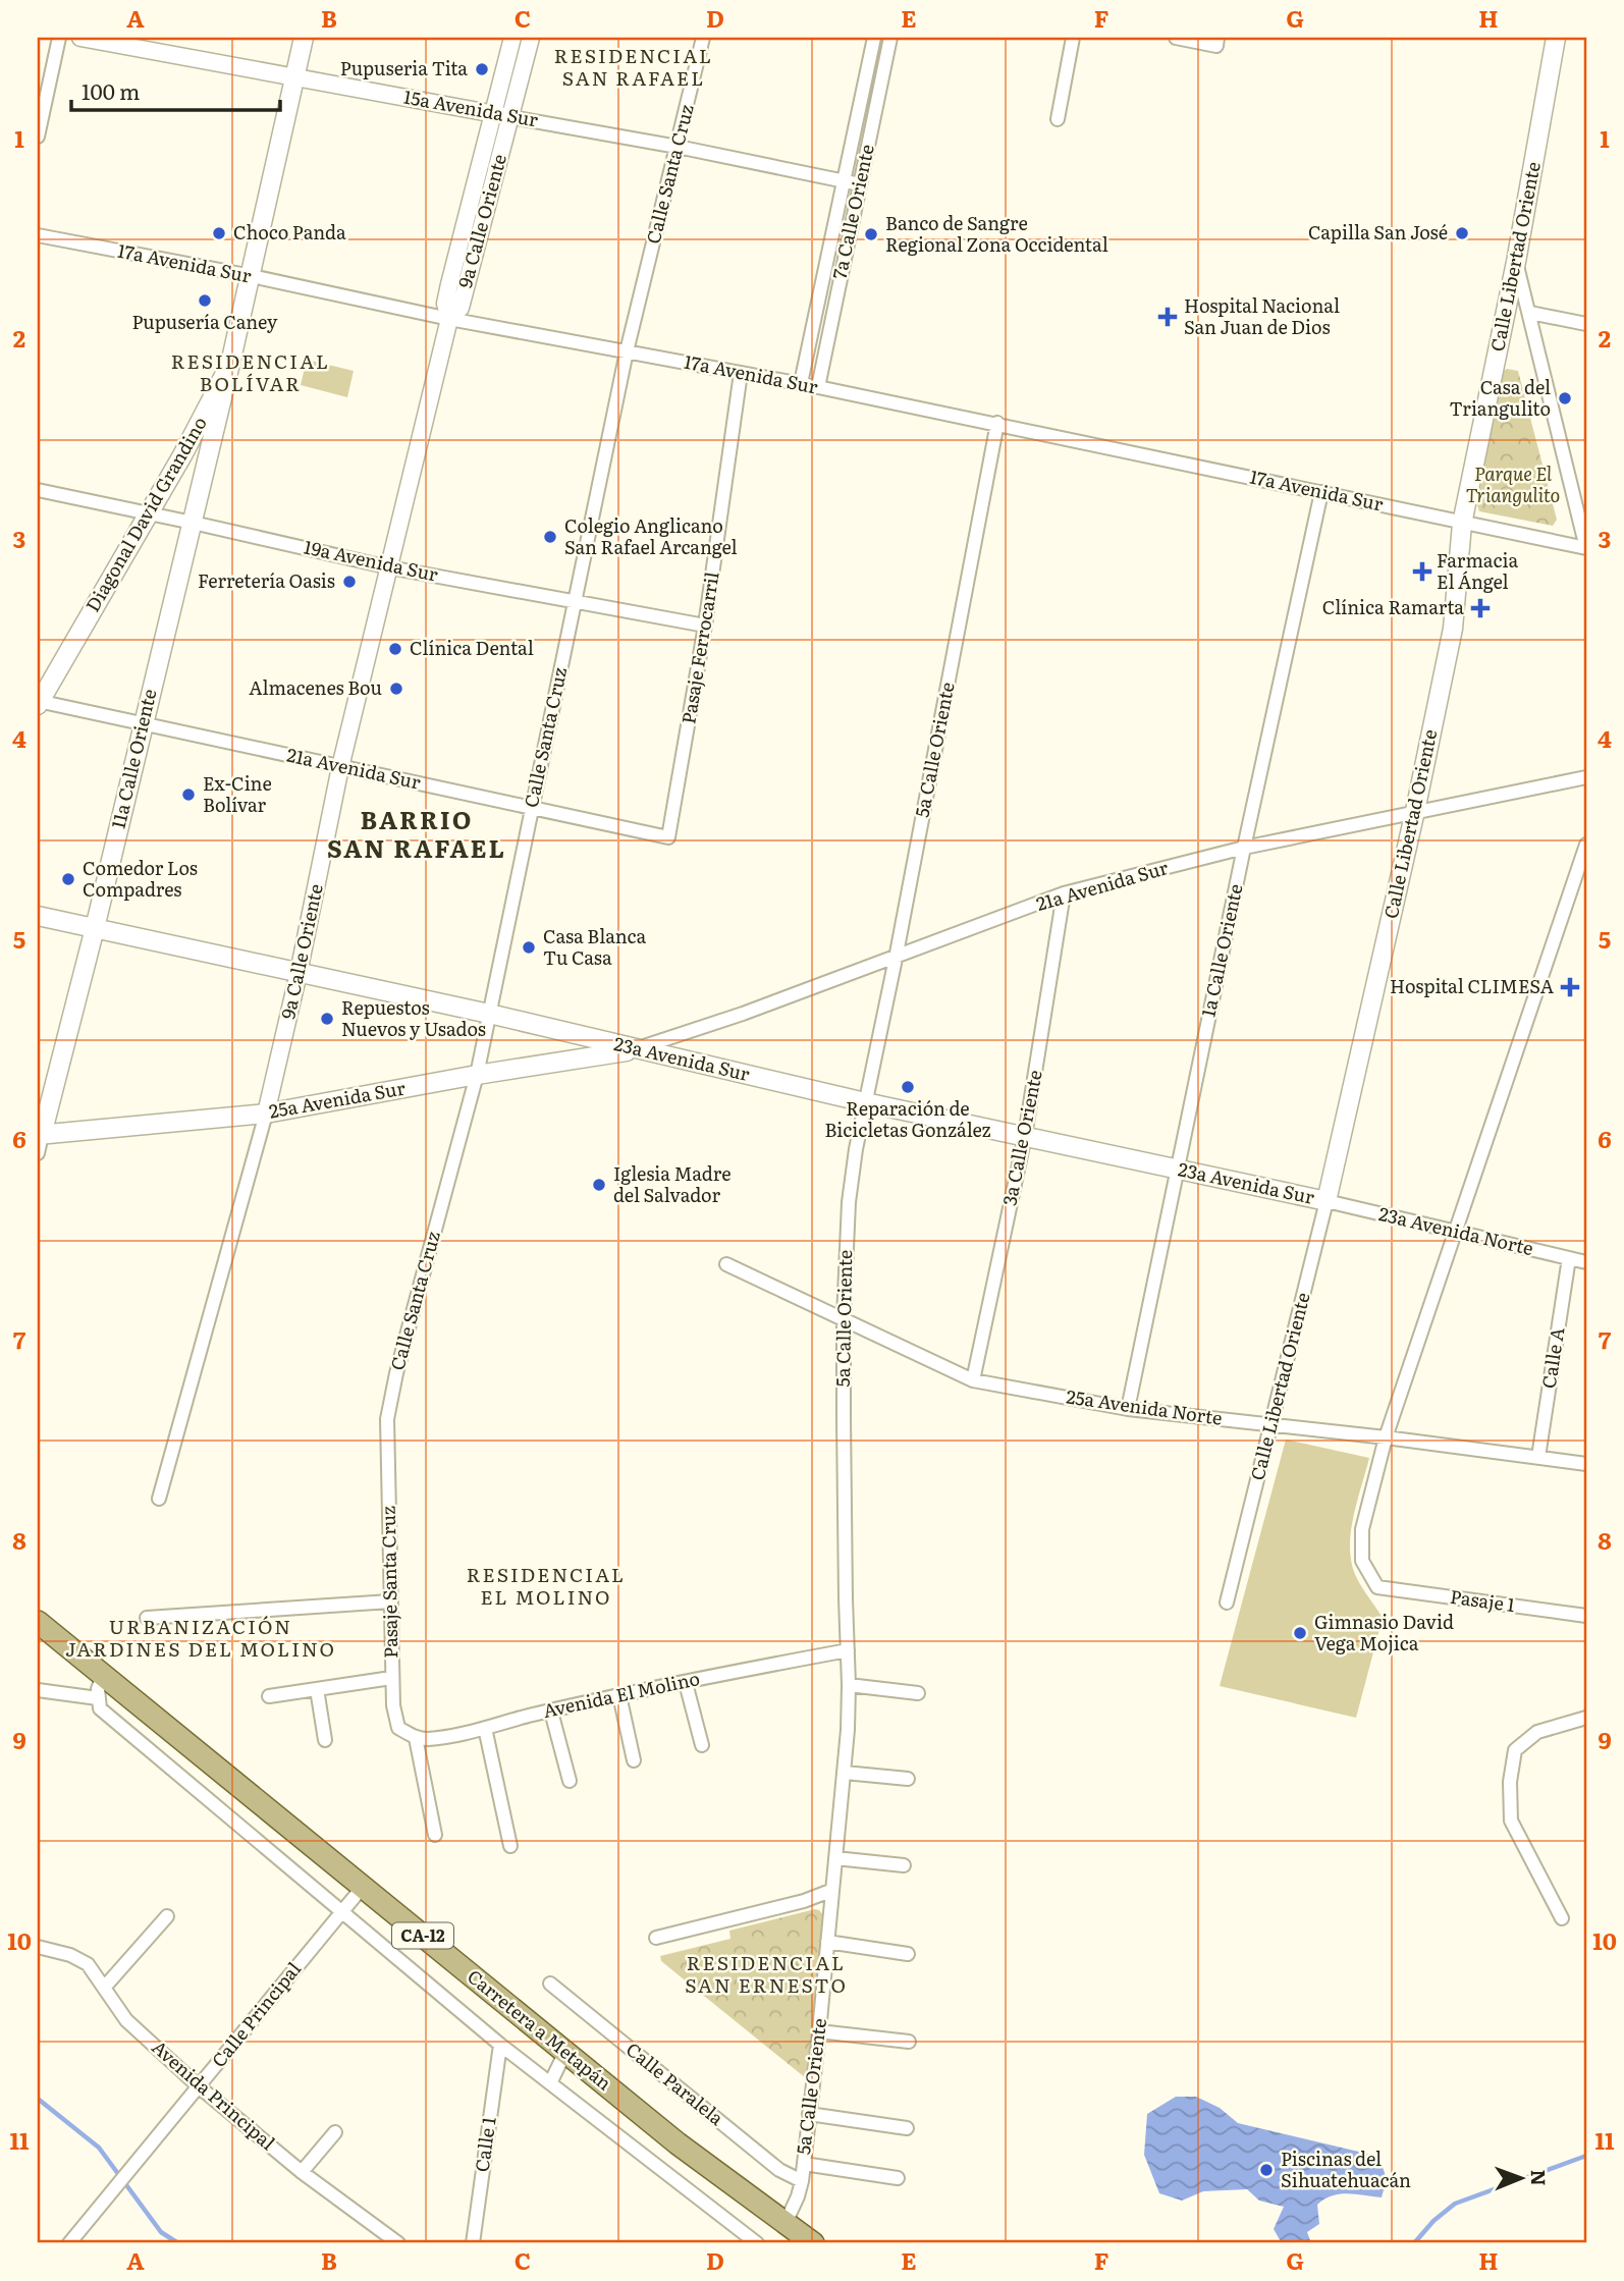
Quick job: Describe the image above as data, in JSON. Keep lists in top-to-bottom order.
{
  "streets": {
    "main road": [
      "Calle Libertad Oriente",
      "Diagonal David Grandino",
      "11a Calle Oriente",
      "23a Avenida Sur",
      "25a Avenida Sur",
      "CA-12",
      "Carretera a Metapán"
    ],
    "street": [
      "15a Avenida Sur",
      "Calle Santa Cruz",
      "7a Calle Oriente",
      "9a Calle Oriente",
      "17a Avenida Sur",
      "19a Avenida Sur",
      "Pasaje Ferrocarril",
      "5a Calle Oriente",
      "21a Avenida Sur",
      "1a Calle Oriente",
      "3a Calle Oriente",
      "23a Avenida Norte",
      "Calle A",
      "25a Avenida Norte",
      "Pasaje Santa Cruz",
      "Pasaje 1",
      "Avenida El Molino",
      "Calle Principal",
      "Calle Paralela",
      "Avenida Principal",
      "Calle 1"
    ]
  },
  "crossings": [
    ["15a Avenida Sur", "Calle Santa Cruz"],
    ["15a Avenida Sur", "7a Calle Oriente"],
    ["15a Avenida Sur", "9a Calle Oriente"],
    ["Calle Santa Cruz", "17a Avenida Sur"],
    ["Calle Santa Cruz", "19a Avenida Sur"],
    ["Calle Santa Cruz", "21a Avenida Sur"],
    ["Calle Santa Cruz", "23a Avenida Sur"],
    ["Calle Santa Cruz", "25a Avenida Sur"],
    ["Calle Santa Cruz", "Pasaje Santa Cruz"],
    ["7a Calle Oriente", "17a Avenida Sur"],
    ["9a Calle Oriente", "17a Avenida Sur"],
    ["9a Calle Oriente", "19a Avenida Sur"],
    ["9a Calle Oriente", "21a Avenida Sur"],
    ["9a Calle Oriente", "23a Avenida Sur"],
    ["9a Calle Oriente", "25a Avenida Sur"],
    ["Calle Libertad Oriente", "17a Avenida Sur"],
    ["Calle Libertad Oriente", "21a Avenida Sur"],
    ["Calle Libertad Oriente", "23a Avenida Sur"],
    ["Calle Libertad Oriente", "23a Avenida Norte"],
    ["Calle Libertad Oriente", "25a Avenida Norte"],
    ["17a Avenida Sur", "Diagonal David Grandino"],
    ["17a Avenida Sur", "Pasaje Ferrocarril"],
    ["17a Avenida Sur", "5a Calle Oriente"],
    ["17a Avenida Sur", "1a Calle Oriente"],
    ["Diagonal David Grandino", "19a Avenida Sur"],
    ["Diagonal David Grandino", "11a Calle Oriente"],
    ["Diagonal David Grandino", "21a Avenida Sur"],
    ["19a Avenida Sur", "Pasaje Ferrocarril"],
    ["19a Avenida Sur", "11a Calle Oriente"],
    ["Pasaje Ferrocarril", "21a Avenida Sur"],
    ["5a Calle Oriente", "21a Avenida Sur"],
    ["5a Calle Oriente", "23a Avenida Sur"],
    ["5a Calle Oriente", "25a Avenida Norte"],
    ["5a Calle Oriente", "Avenida El Molino"],
    ["5a Calle Oriente", "Carretera a Metapán"],
    ["5a Calle Oriente", "Calle Paralela"],
    ["11a Calle Oriente", "21a Avenida Sur"],
    ["11a Calle Oriente", "23a Avenida Sur"],
    ["11a Calle Oriente", "25a Avenida Sur"],
    ["21a Avenida Sur", "1a Calle Oriente"],
    ["21a Avenida Sur", "23a Avenida Sur"],
    ["21a Avenida Sur", "25a Avenida Sur"],
    ["21a Avenida Sur", "3a Calle Oriente"],
    ["1a Calle Oriente", "23a Avenida Sur"],
    ["1a Calle Oriente", "25a Avenida Norte"],
    ["23a Avenida Sur", "25a Avenida Sur"],
    ["23a Avenida Sur", "3a Calle Oriente"],
    ["23a Avenida Sur", "23a Avenida Norte"],
    ["3a Calle Oriente", "25a Avenida Norte"],
    ["23a Avenida Norte", "Calle A"],
    ["Calle A", "25a Avenida Norte"],
    ["25a Avenida Norte", "Pasaje 1"],
    ["Pasaje Santa Cruz", "Avenida El Molino"],
    ["Calle Principal", "Carretera a Metapán"],
    ["Calle Principal", "Avenida Principal"]
  ],
  "districts": [
    "RESIDENCIAL SAN RAFAEL",
    "RESIDENCIAL BOLÍVAR",
    "BARRIO SAN RAFAEL",
    "RESIDENCIAL EL MOLINO",
    "URBANIZACIÓN JARDINES DEL MOLINO",
    "RESIDENCIAL SAN ERNESTO"
  ],
  "parks": ["Parque El Triangulito"],
  "places": {
    "other": [
      "Pupuseria Tita",
      "Choco Panda",
      "Capilla San José",
      "Banco de Sangre Regional Zona Occidental",
      "Pupusería Caney",
      "Casa del Triangulito",
      "Colegio Anglicano San Rafael Arcangel",
      "Ferretería Oasis",
      "Clínica Dental",
      "Almacenes Bou",
      "Ex-Cine Bolívar",
      "Comedor Los Compadres",
      "Casa Blanca Tu Casa",
      "Repuestos Nuevos y Usados",
      "Reparación de Bicicletas González",
      "Iglesia Madre del Salvador",
      "Gimnasio David Vega Mojica",
      "Piscinas del Sihuatehuacán"
    ],
    "health": [
      "Hospital Nacional San Juan de Dios",
      "Farmacia El Ángel",
      "Clínica Ramarta",
      "Hospital CLIMESA"
    ]
  },
  "scale_bar": "100 m",
  "north": "right",
  "grid": {
    "columns": [
      "A",
      "B",
      "C",
      "D",
      "E",
      "F",
      "G",
      "H"
    ],
    "rows": [
      "1",
      "2",
      "3",
      "4",
      "5",
      "6",
      "7",
      "8",
      "9",
      "10",
      "11"
    ]
  }
}
